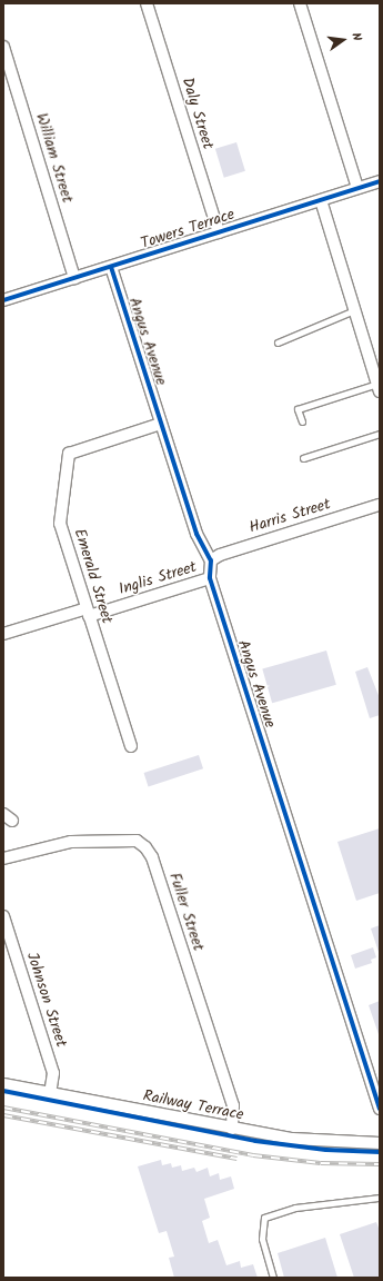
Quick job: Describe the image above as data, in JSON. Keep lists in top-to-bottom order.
{
  "streets": {
    "street": [
      "Daly Street",
      "William Street",
      "Towers Terrace",
      "Angus Avenue",
      "Harris Street",
      "Emerald Street",
      "Inglis Street",
      "Fuller Street",
      "Johnson Street",
      "Railway Terrace"
    ]
  },
  "crossings": [
    ["Daly Street", "Towers Terrace"],
    ["William Street", "Towers Terrace"],
    ["Towers Terrace", "Angus Avenue"],
    ["Angus Avenue", "Harris Street"],
    ["Angus Avenue", "Emerald Street"],
    ["Angus Avenue", "Inglis Street"],
    ["Emerald Street", "Inglis Street"],
    ["Fuller Street", "Railway Terrace"],
    ["Johnson Street", "Railway Terrace"]
  ],
  "north": "right"
}
